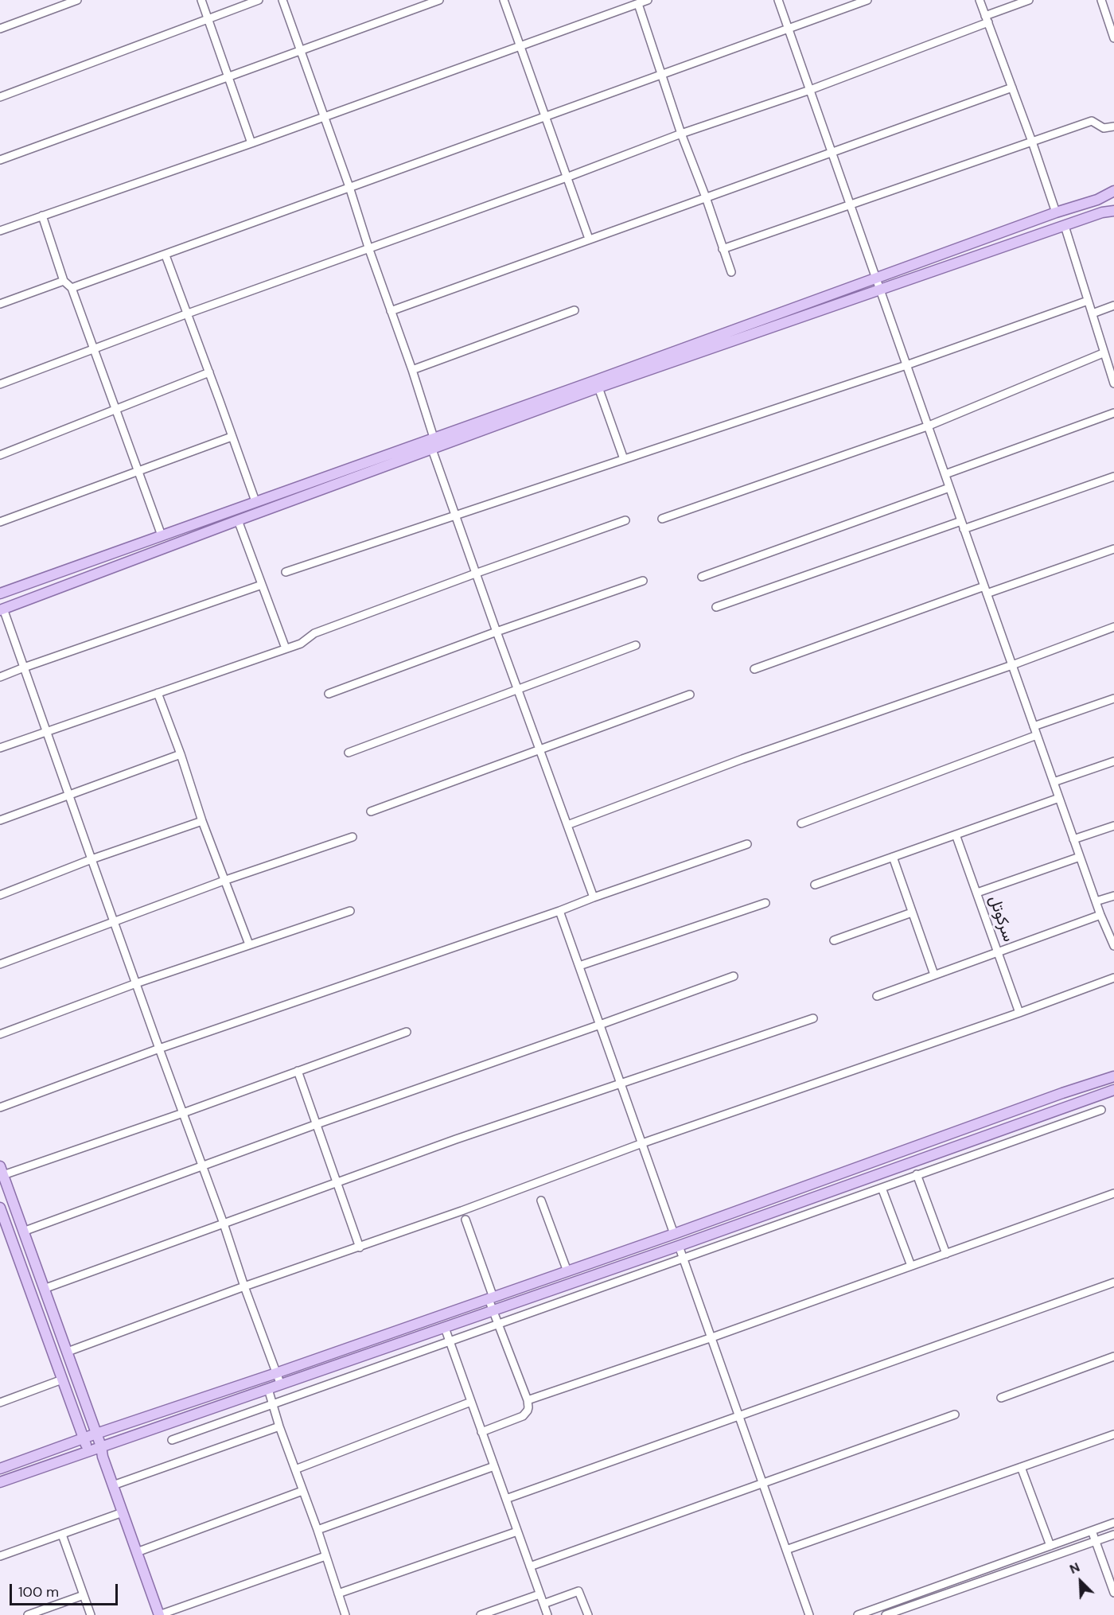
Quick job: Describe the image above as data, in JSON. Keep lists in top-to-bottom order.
{
  "streets": {
    "street": ["سرکوتل"]
  },
  "scale_bar": "100 m",
  "north": "top left"
}
